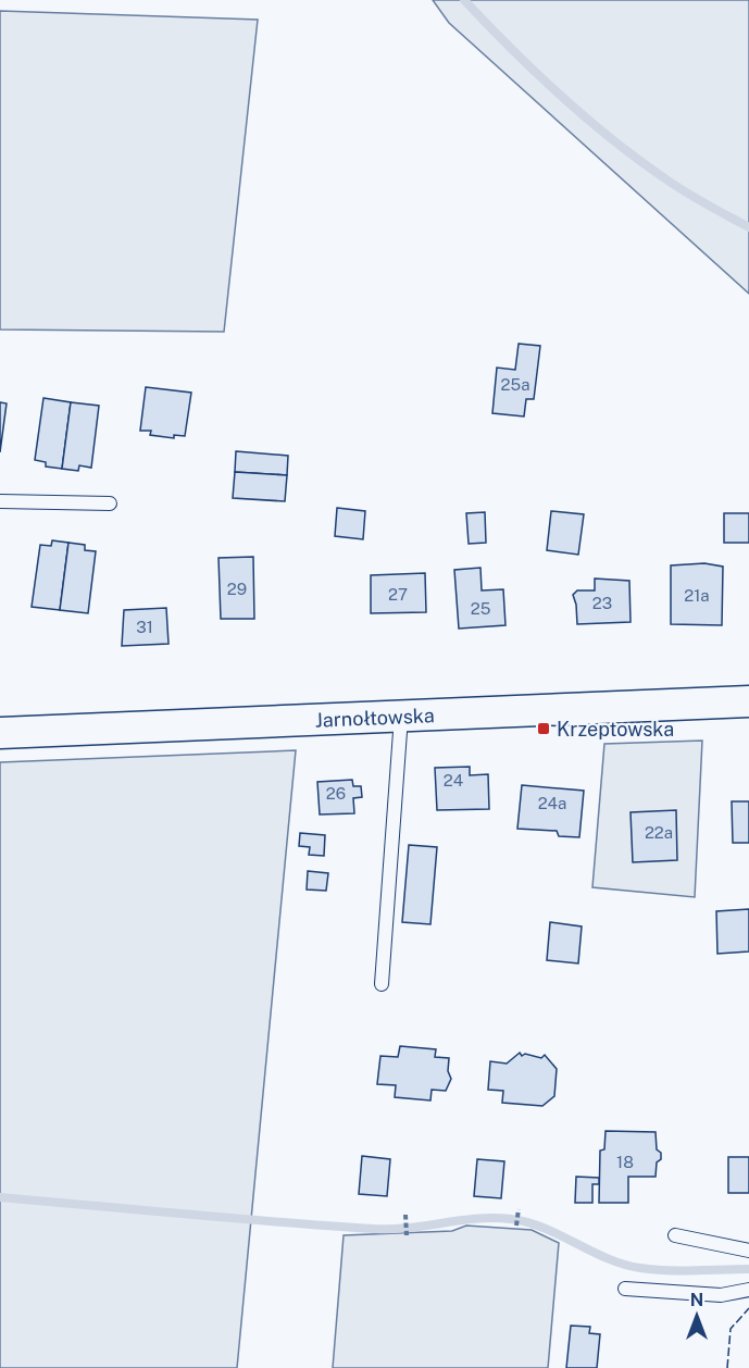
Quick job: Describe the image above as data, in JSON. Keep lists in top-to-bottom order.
{
  "streets": {
    "street": ["Jarnołtowska"]
  },
  "places": {
    "transit": ["Krzeptowska"]
  },
  "house_numbers": [
    "25a",
    "29",
    "27",
    "21a",
    "23",
    "25",
    "31",
    "24",
    "26",
    "24a",
    "22a",
    "18"
  ],
  "north": "top"
}
